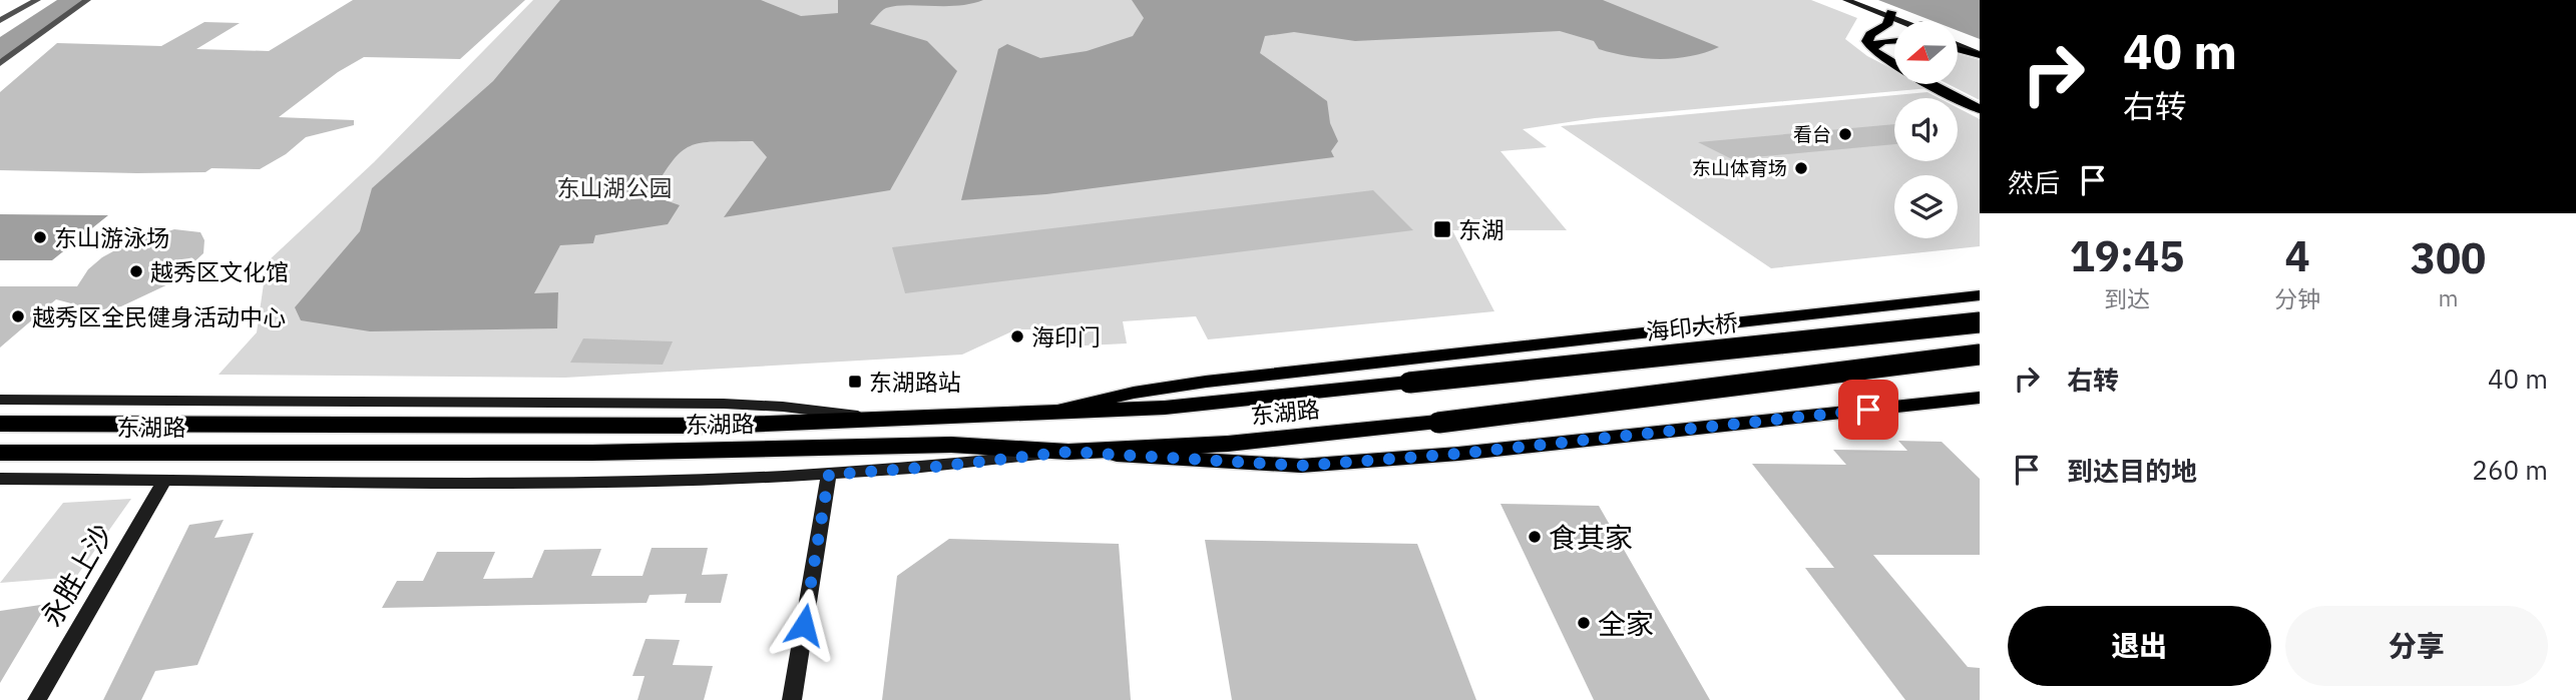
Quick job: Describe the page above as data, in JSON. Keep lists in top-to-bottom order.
{
  "streets": {
    "highway": ["海印大桥", "东湖路"],
    "main road": ["永胜上沙"]
  },
  "crossings": [
    ["海印大桥", "东湖路"]
  ],
  "parks": ["东山湖公园"],
  "places": {
    "other": [
      "看台",
      "东山体育场",
      "东山游泳场",
      "越秀区文化馆",
      "越秀区全民健身活动中心",
      "海印门",
      "食其家",
      "全家"
    ],
    "transit": ["东湖", "东湖路站"]
  },
  "north": "left",
  "page": {
    "turn": ["40 m", "右转"],
    "then": "然后",
    "eta": [
      "19:45",
      "到达",
      "4",
      "分钟",
      "300",
      "m"
    ],
    "list": [
      {
        "name": "右转",
        "value": "40 m"
      },
      {
        "name": "到达目的地",
        "value": "260 m"
      }
    ],
    "buttons": ["退出", "分享"]
  }
}
